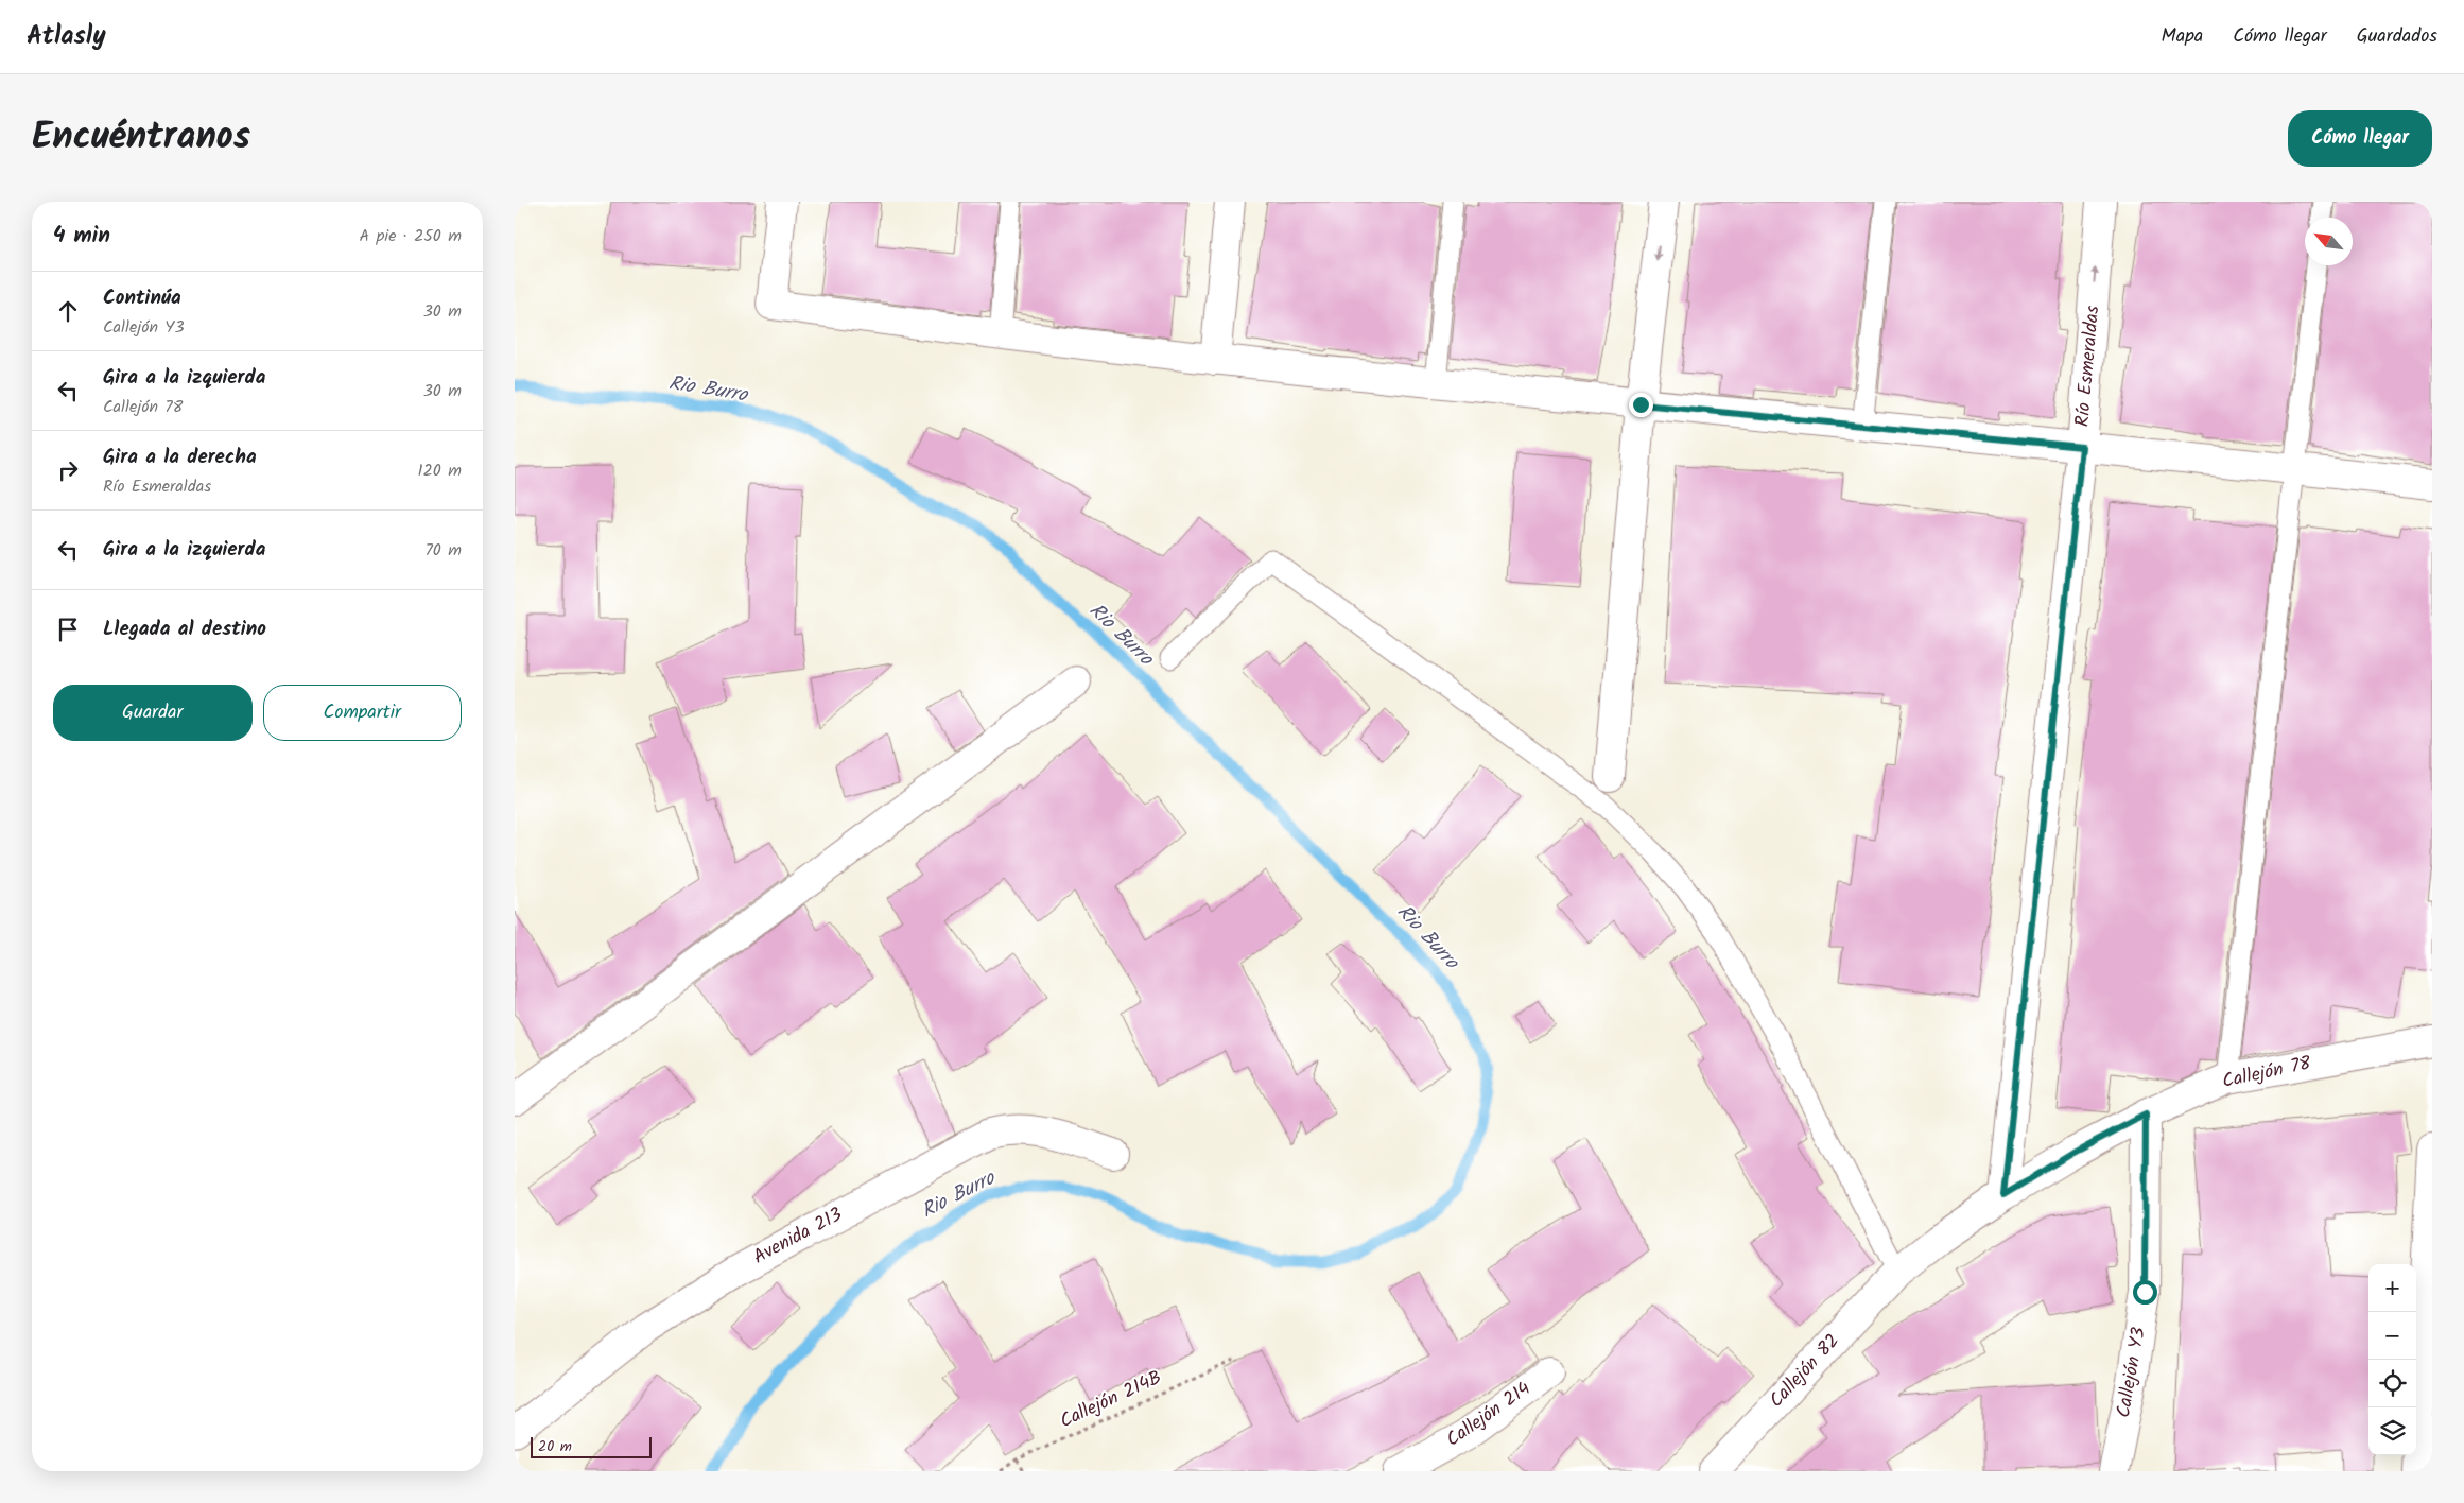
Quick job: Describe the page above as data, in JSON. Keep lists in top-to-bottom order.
{
  "streets": {
    "street": [
      "Río Esmeraldas",
      "Callejón 78",
      "Avenida 213",
      "Callejón 82",
      "Callejón Y3",
      "Callejón 214"
    ],
    "path": ["Callejón 214B"]
  },
  "crossings": [
    ["Río Esmeraldas", "Callejón 78"],
    ["Callejón 78", "Callejón 82"],
    ["Callejón 78", "Callejón Y3"]
  ],
  "water": ["Rio Burro"],
  "scale_bar": "20 m",
  "north": "top left",
  "page": {
    "header": "Atlasly",
    "nav": ["Mapa", "Cómo llegar", "Guardados"],
    "title": "Encuéntranos",
    "buttons": [
      "Cómo llegar",
      ["Guardar", "Compartir"]
    ],
    "heading": ["4 min", "A pie · 250 m"],
    "list": [
      ["Continúa", "Callejón Y3", "30 m"],
      ["Gira a la izquierda", "Callejón 78", "30 m"],
      ["Gira a la derecha", "Río Esmeraldas", "120 m"],
      ["Gira a la izquierda", "70 m"],
      "Llegada al destino"
    ],
    "map_buttons": ["+", "−"],
    "scale": "20 m"
  }
}
